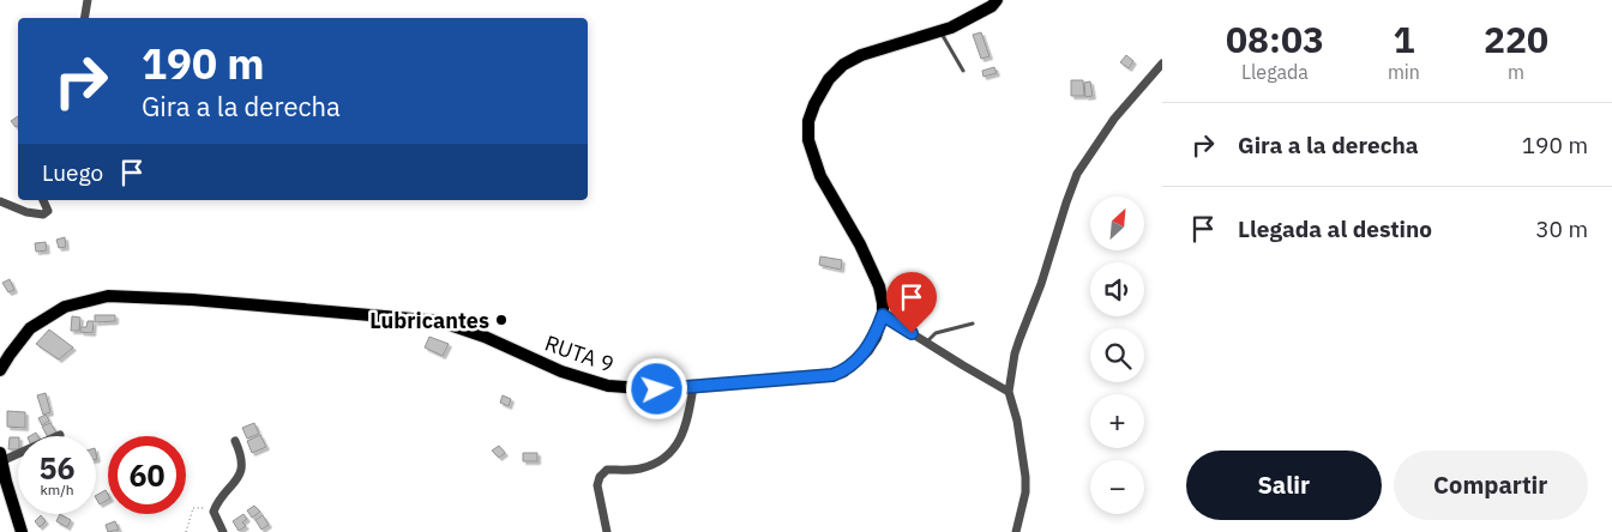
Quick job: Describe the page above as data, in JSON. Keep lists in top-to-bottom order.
{
  "streets": {
    "main road": ["RUTA 9"]
  },
  "places": ["Lubricantes"],
  "north": "top right",
  "page": {
    "eta": [
      "08:03",
      "Llegada",
      "1",
      "min",
      "220",
      "m"
    ],
    "turn": ["190 m", "Gira a la derecha"],
    "list": [
      {
        "name": "Gira a la derecha",
        "value": "190 m"
      },
      {
        "name": "Llegada al destino",
        "value": "30 m"
      }
    ],
    "then": "Luego",
    "map_buttons": ["+", "−"],
    "speed": "56 km/h",
    "limit": "60",
    "buttons": ["Salir", "Compartir"]
  }
}
